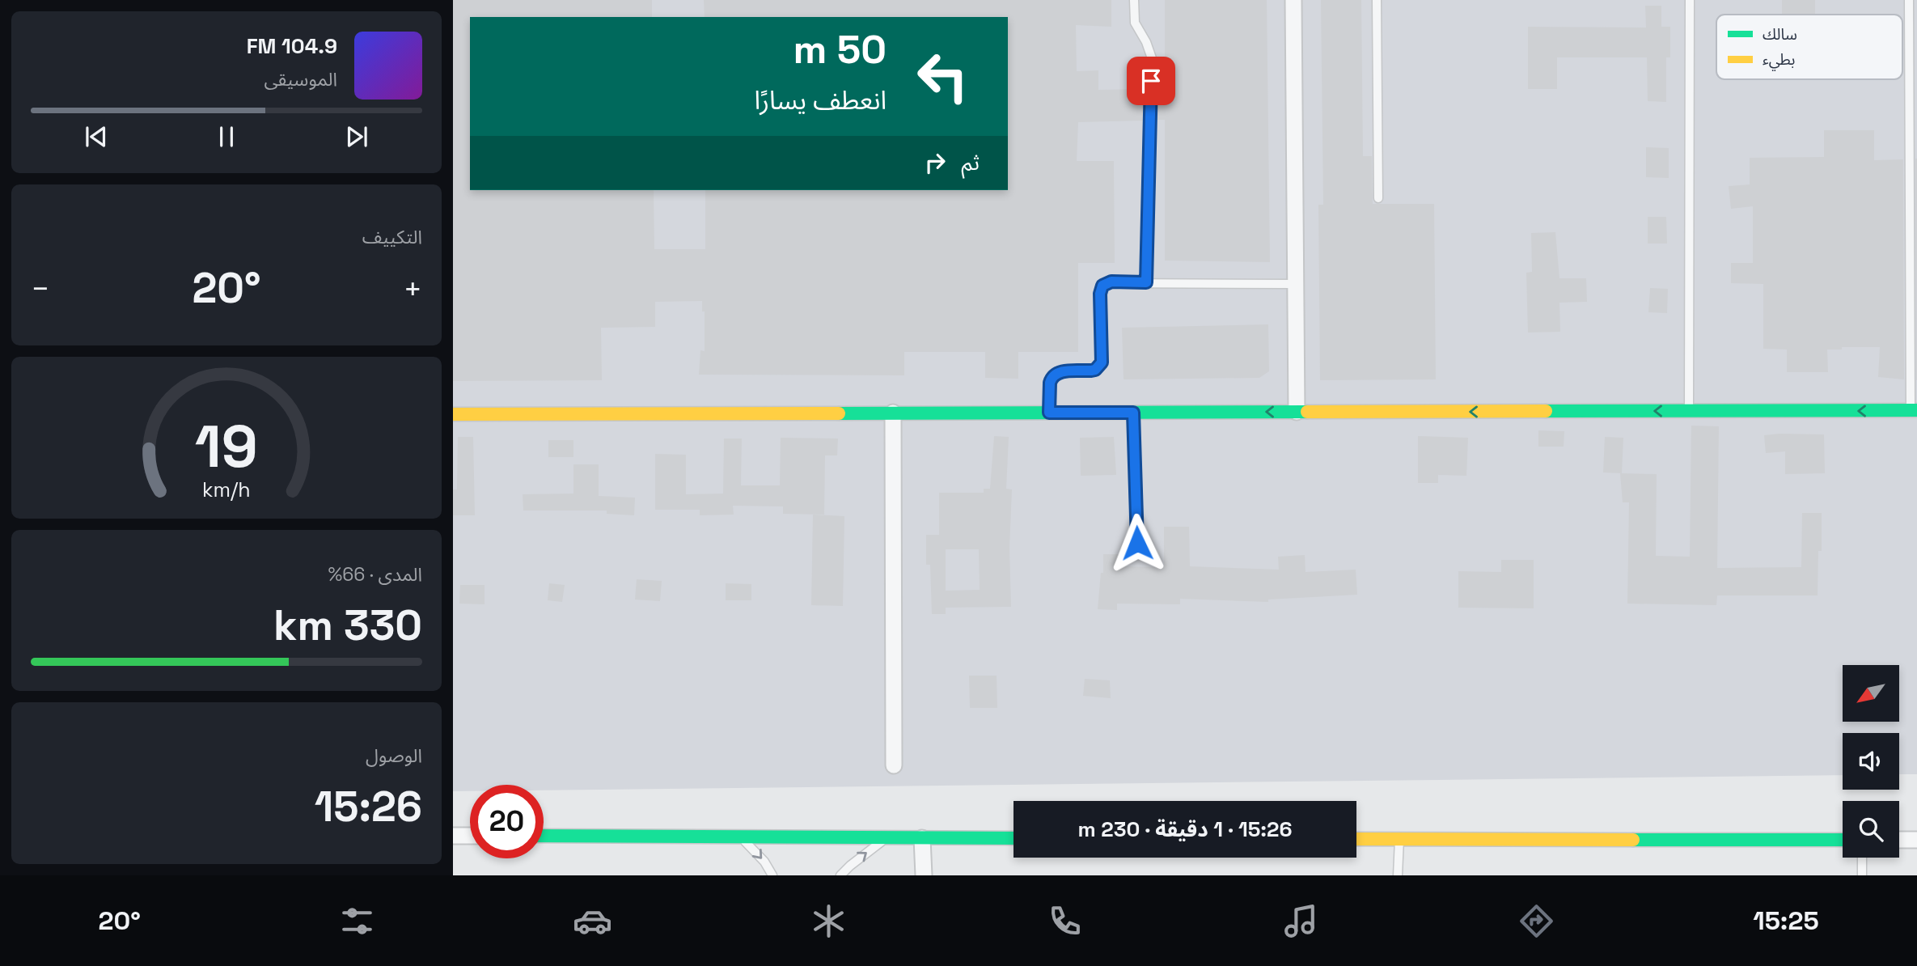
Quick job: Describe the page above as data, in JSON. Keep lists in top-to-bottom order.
{
  "legend": ["سالك", "بطيء"],
  "north": "bottom left",
  "page": {
    "turn": ["50 m", "انعطف يسارًا"],
    "song": ["104.9 FM", "الموسيقى"],
    "then": "ثم",
    "tile": [
      "التكييف",
      ["المدى · 66%", "330 km"],
      ["الوصول", "15:26"]
    ],
    "heat": ["−", "20°", "+"],
    "limit": "20",
    "trip": "15:26 · 1 دقيقة · 230 m",
    "tabs": ["15:25", "20°"],
    "gauge": ["19", "km/h"]
  }
}
